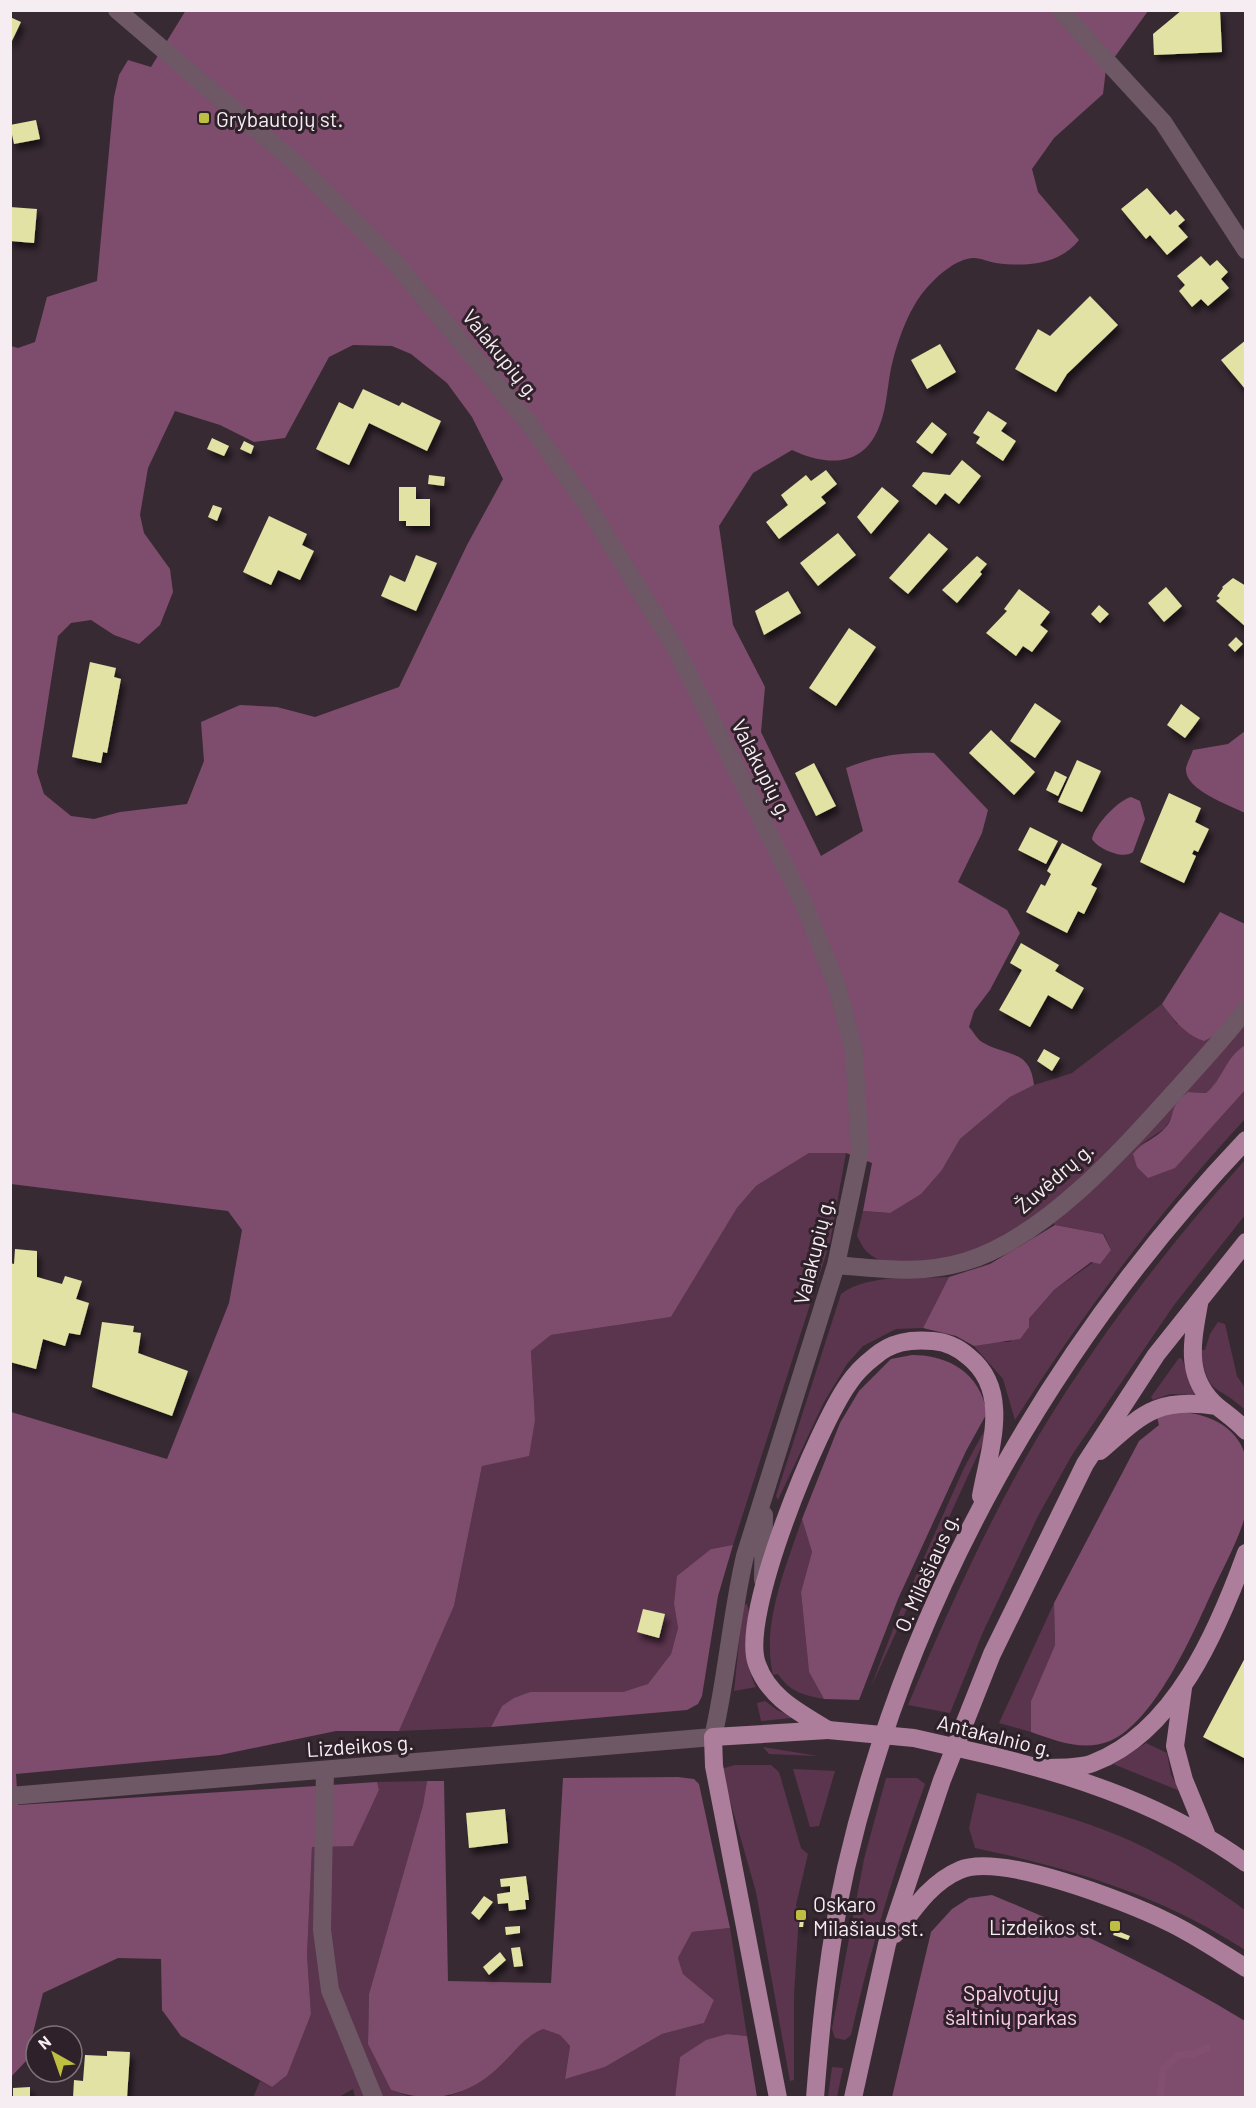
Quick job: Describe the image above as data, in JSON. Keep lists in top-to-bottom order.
{
  "streets": {
    "main road": ["O. Milašiaus g.", "Antakalnio g."],
    "street": ["Valakupių g.", "Žuvėdrų g.", "Lizdeikos g."]
  },
  "crossings": [
    ["Valakupių g.", "Žuvėdrų g."],
    ["Valakupių g.", "Antakalnio g."],
    ["Valakupių g.", "Lizdeikos g."],
    ["Antakalnio g.", "Lizdeikos g."]
  ],
  "parks": ["Spalvotųjų šaltinių parkas"],
  "places": {
    "transit": ["Grybautojų st.", "Oskaro Milašiaus st.", "Lizdeikos st."]
  },
  "north": "top left"
}
